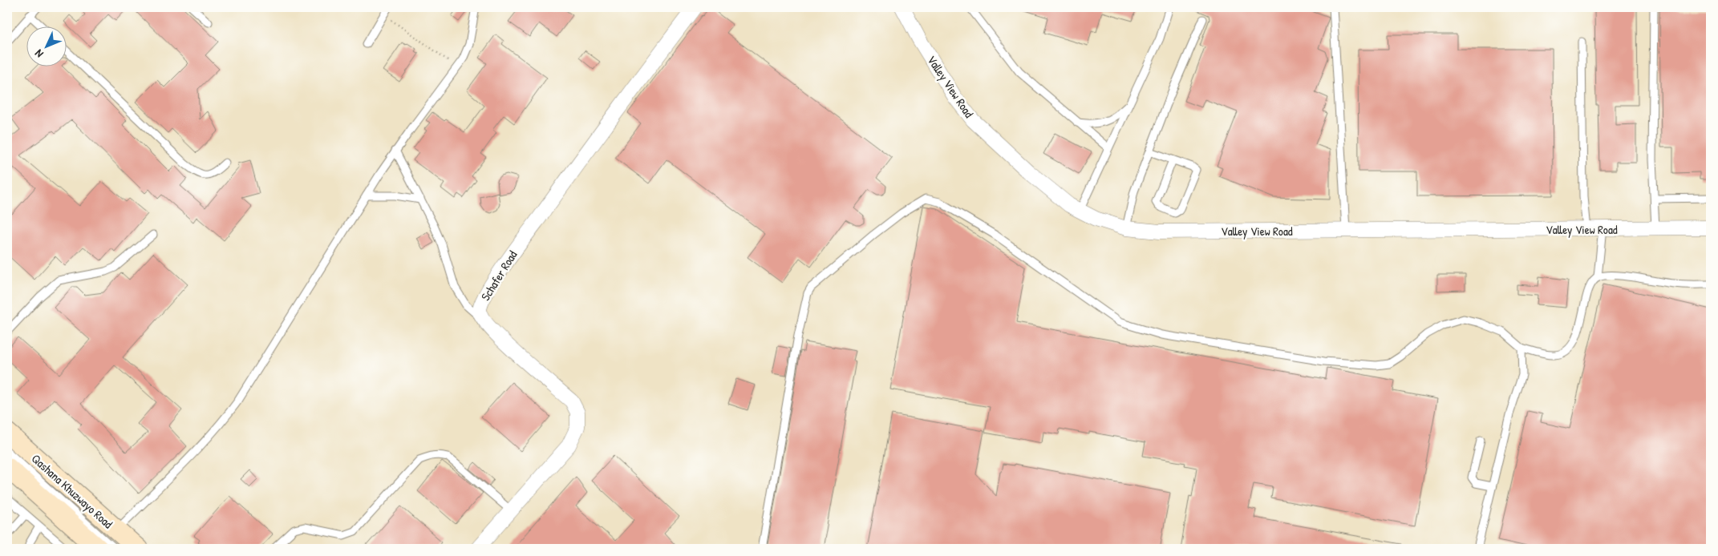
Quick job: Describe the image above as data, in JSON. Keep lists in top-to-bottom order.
{
  "streets": {
    "main road": ["Qashana Khuzwayo Road"],
    "street": ["Valley View Road", "Schafer Road"]
  },
  "north": "bottom left"
}
